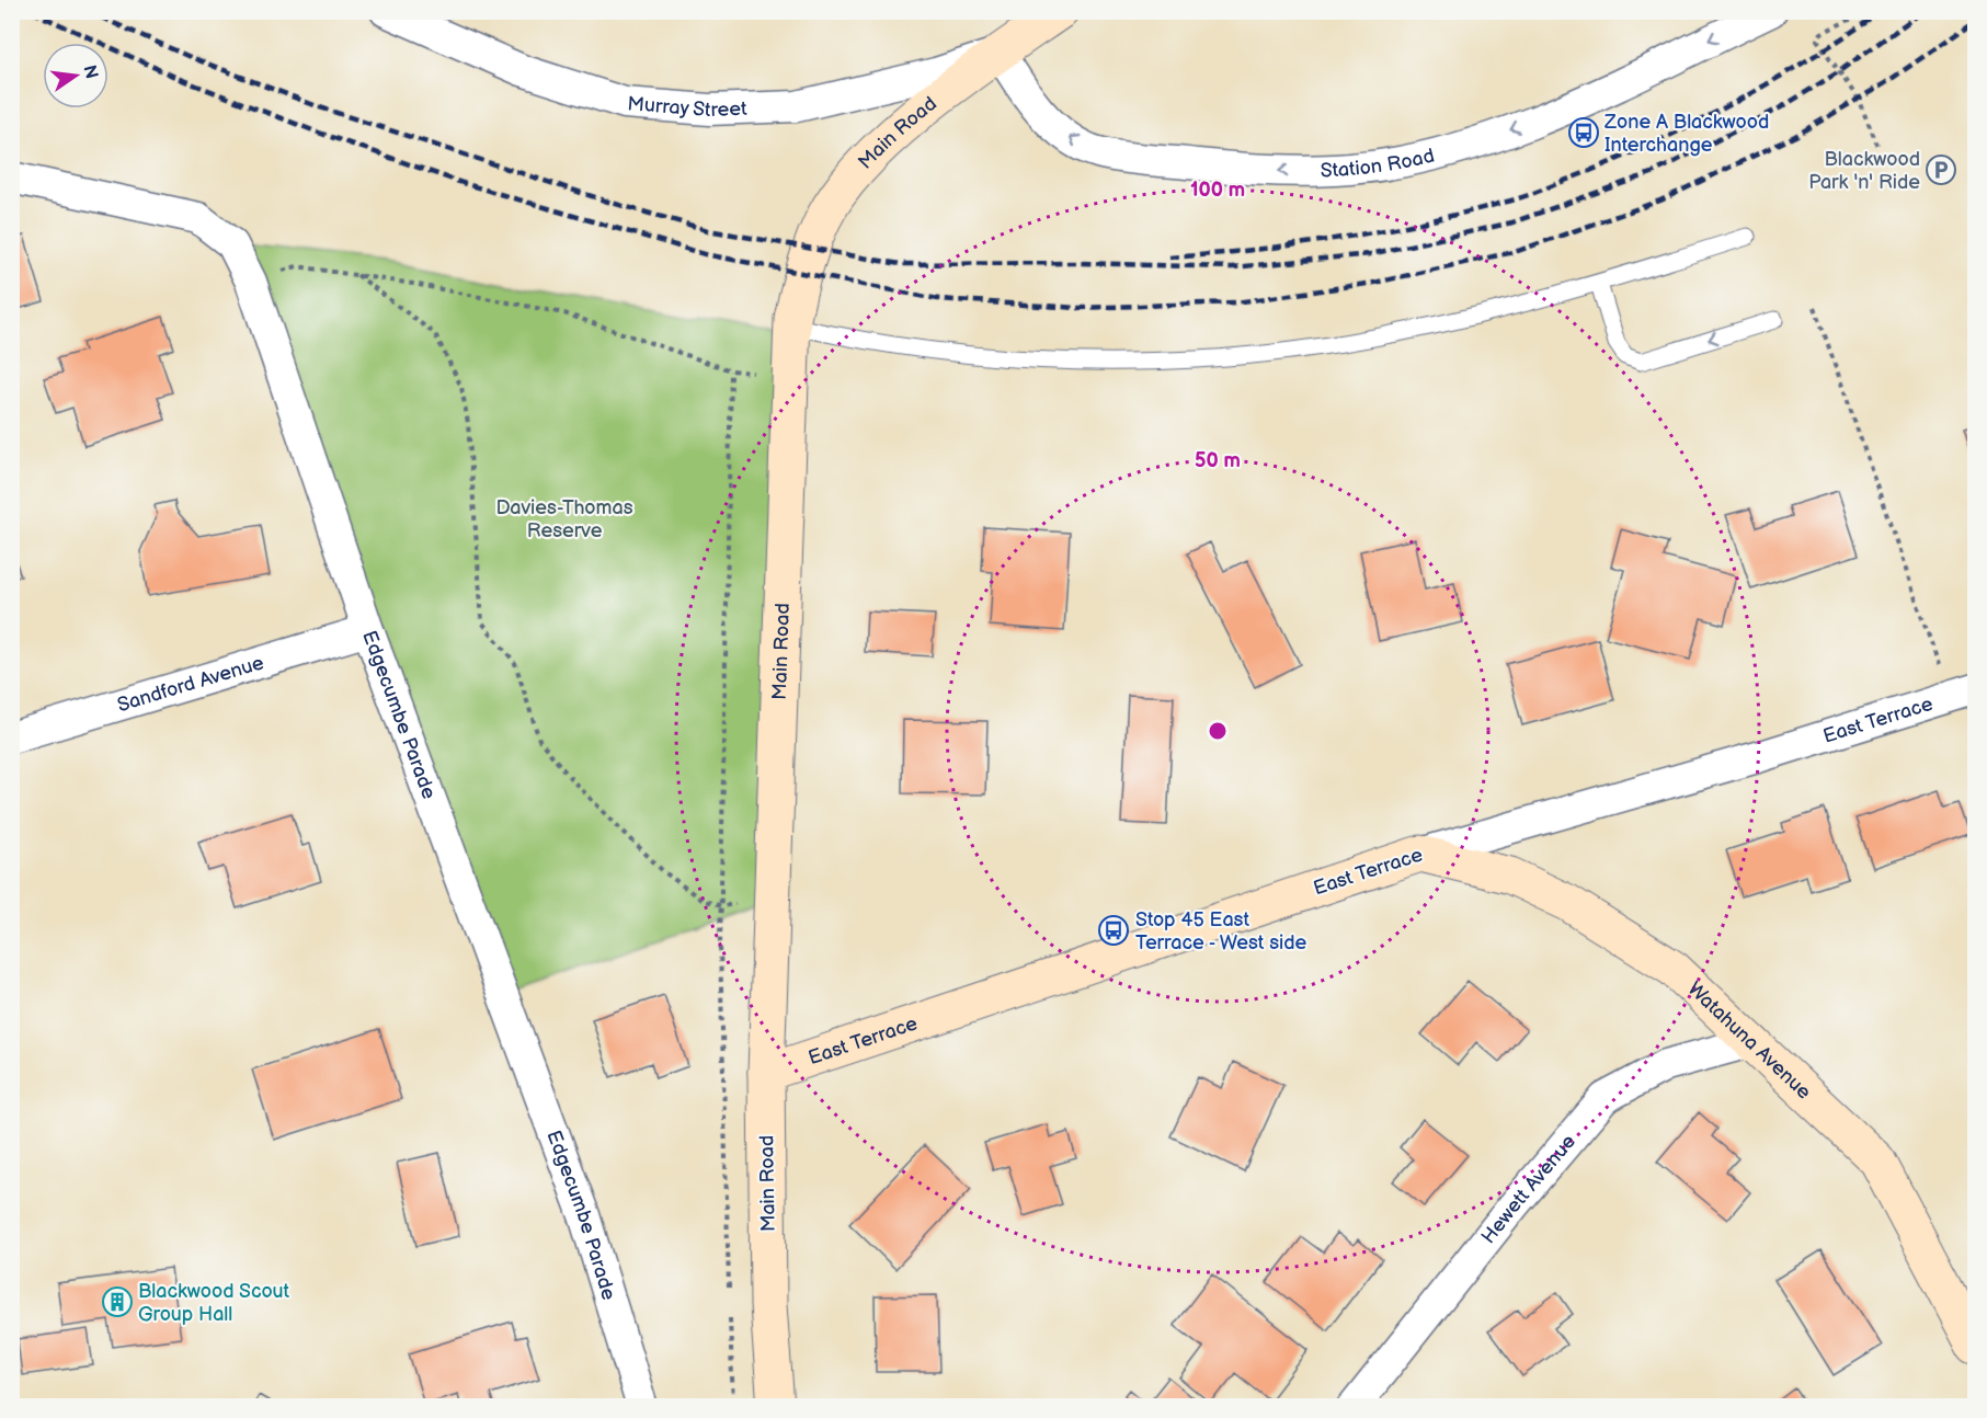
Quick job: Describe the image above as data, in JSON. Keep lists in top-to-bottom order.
{
  "streets": {
    "main road": ["Main Road", "East Terrace", "Watahuna Avenue"],
    "street": [
      "Murray Street",
      "Station Road",
      "Sandford Avenue",
      "Edgecumbe Parade",
      "Hewett Avenue"
    ]
  },
  "crossings": [
    ["Murray Street", "Main Road"],
    ["Murray Street", "Station Road"],
    ["Main Road", "Station Road"],
    ["Main Road", "East Terrace"],
    ["Sandford Avenue", "Edgecumbe Parade"],
    ["East Terrace", "Watahuna Avenue"],
    ["Watahuna Avenue", "Hewett Avenue"]
  ],
  "one_way": ["Station Road"],
  "parks": ["Davies-Thomas Reserve"],
  "places": {
    "bus stop": ["Zone A Blackwood Interchange", "Stop 45 East Terrace - West side"],
    "parking": ["Blackwood Park 'n' Ride"],
    "building": ["Blackwood Scout Group Hall"]
  },
  "north": "right",
  "rings": ["100 m", "50 m"]
}
